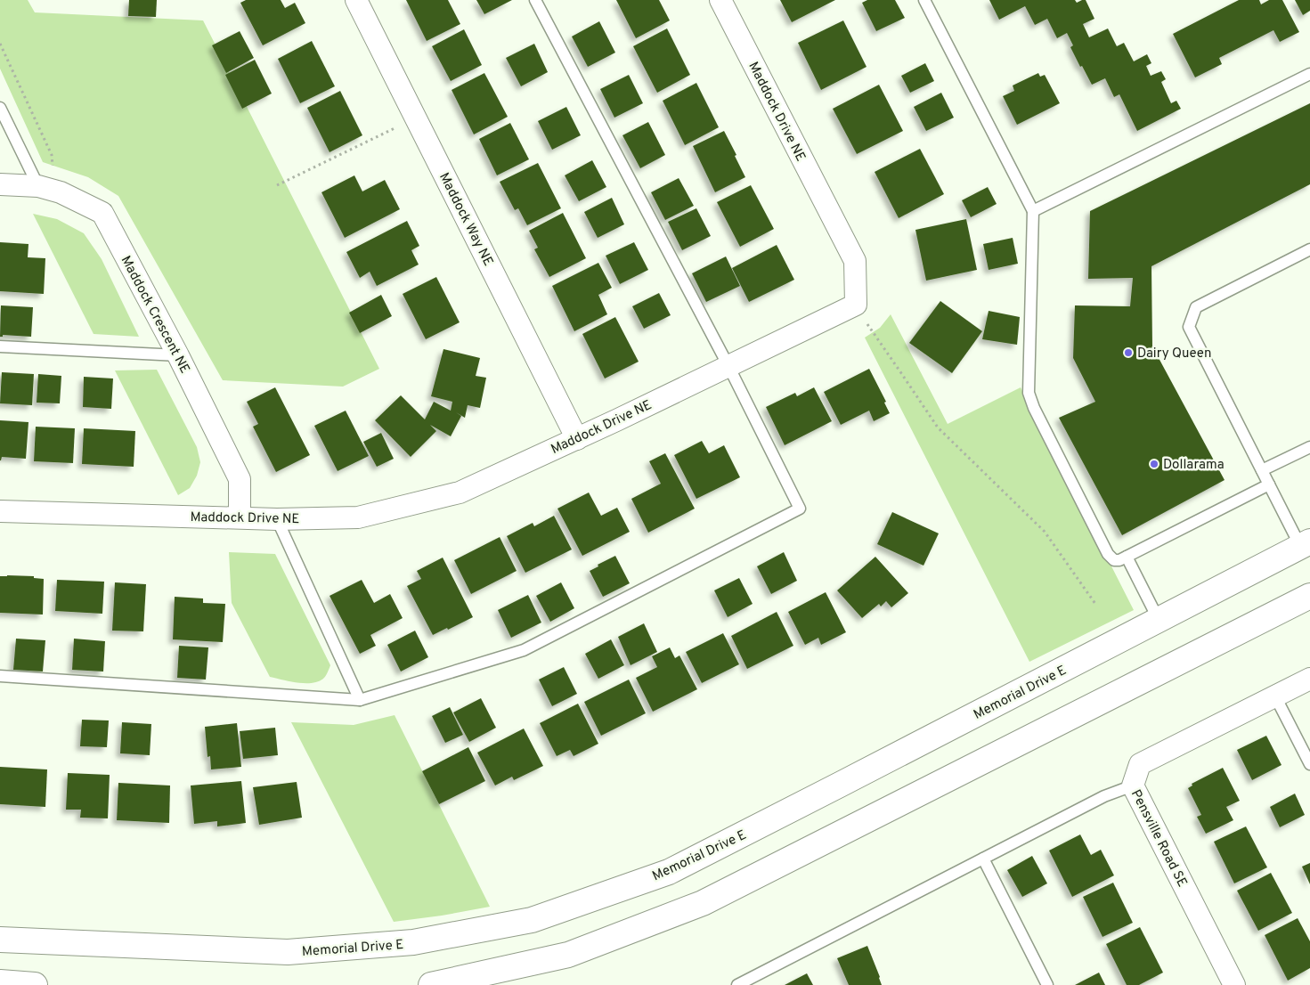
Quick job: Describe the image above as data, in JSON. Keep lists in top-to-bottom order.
{
  "streets": {
    "main road": ["Memorial Drive E"],
    "street": [
      "Maddock Drive NE",
      "Maddock Way NE",
      "Maddock Crescent NE",
      "Pensville Road SE"
    ]
  },
  "crossings": [
    ["Maddock Drive NE", "Maddock Way NE"],
    ["Maddock Drive NE", "Maddock Crescent NE"]
  ],
  "places": ["Dairy Queen", "Dollarama"]
}
